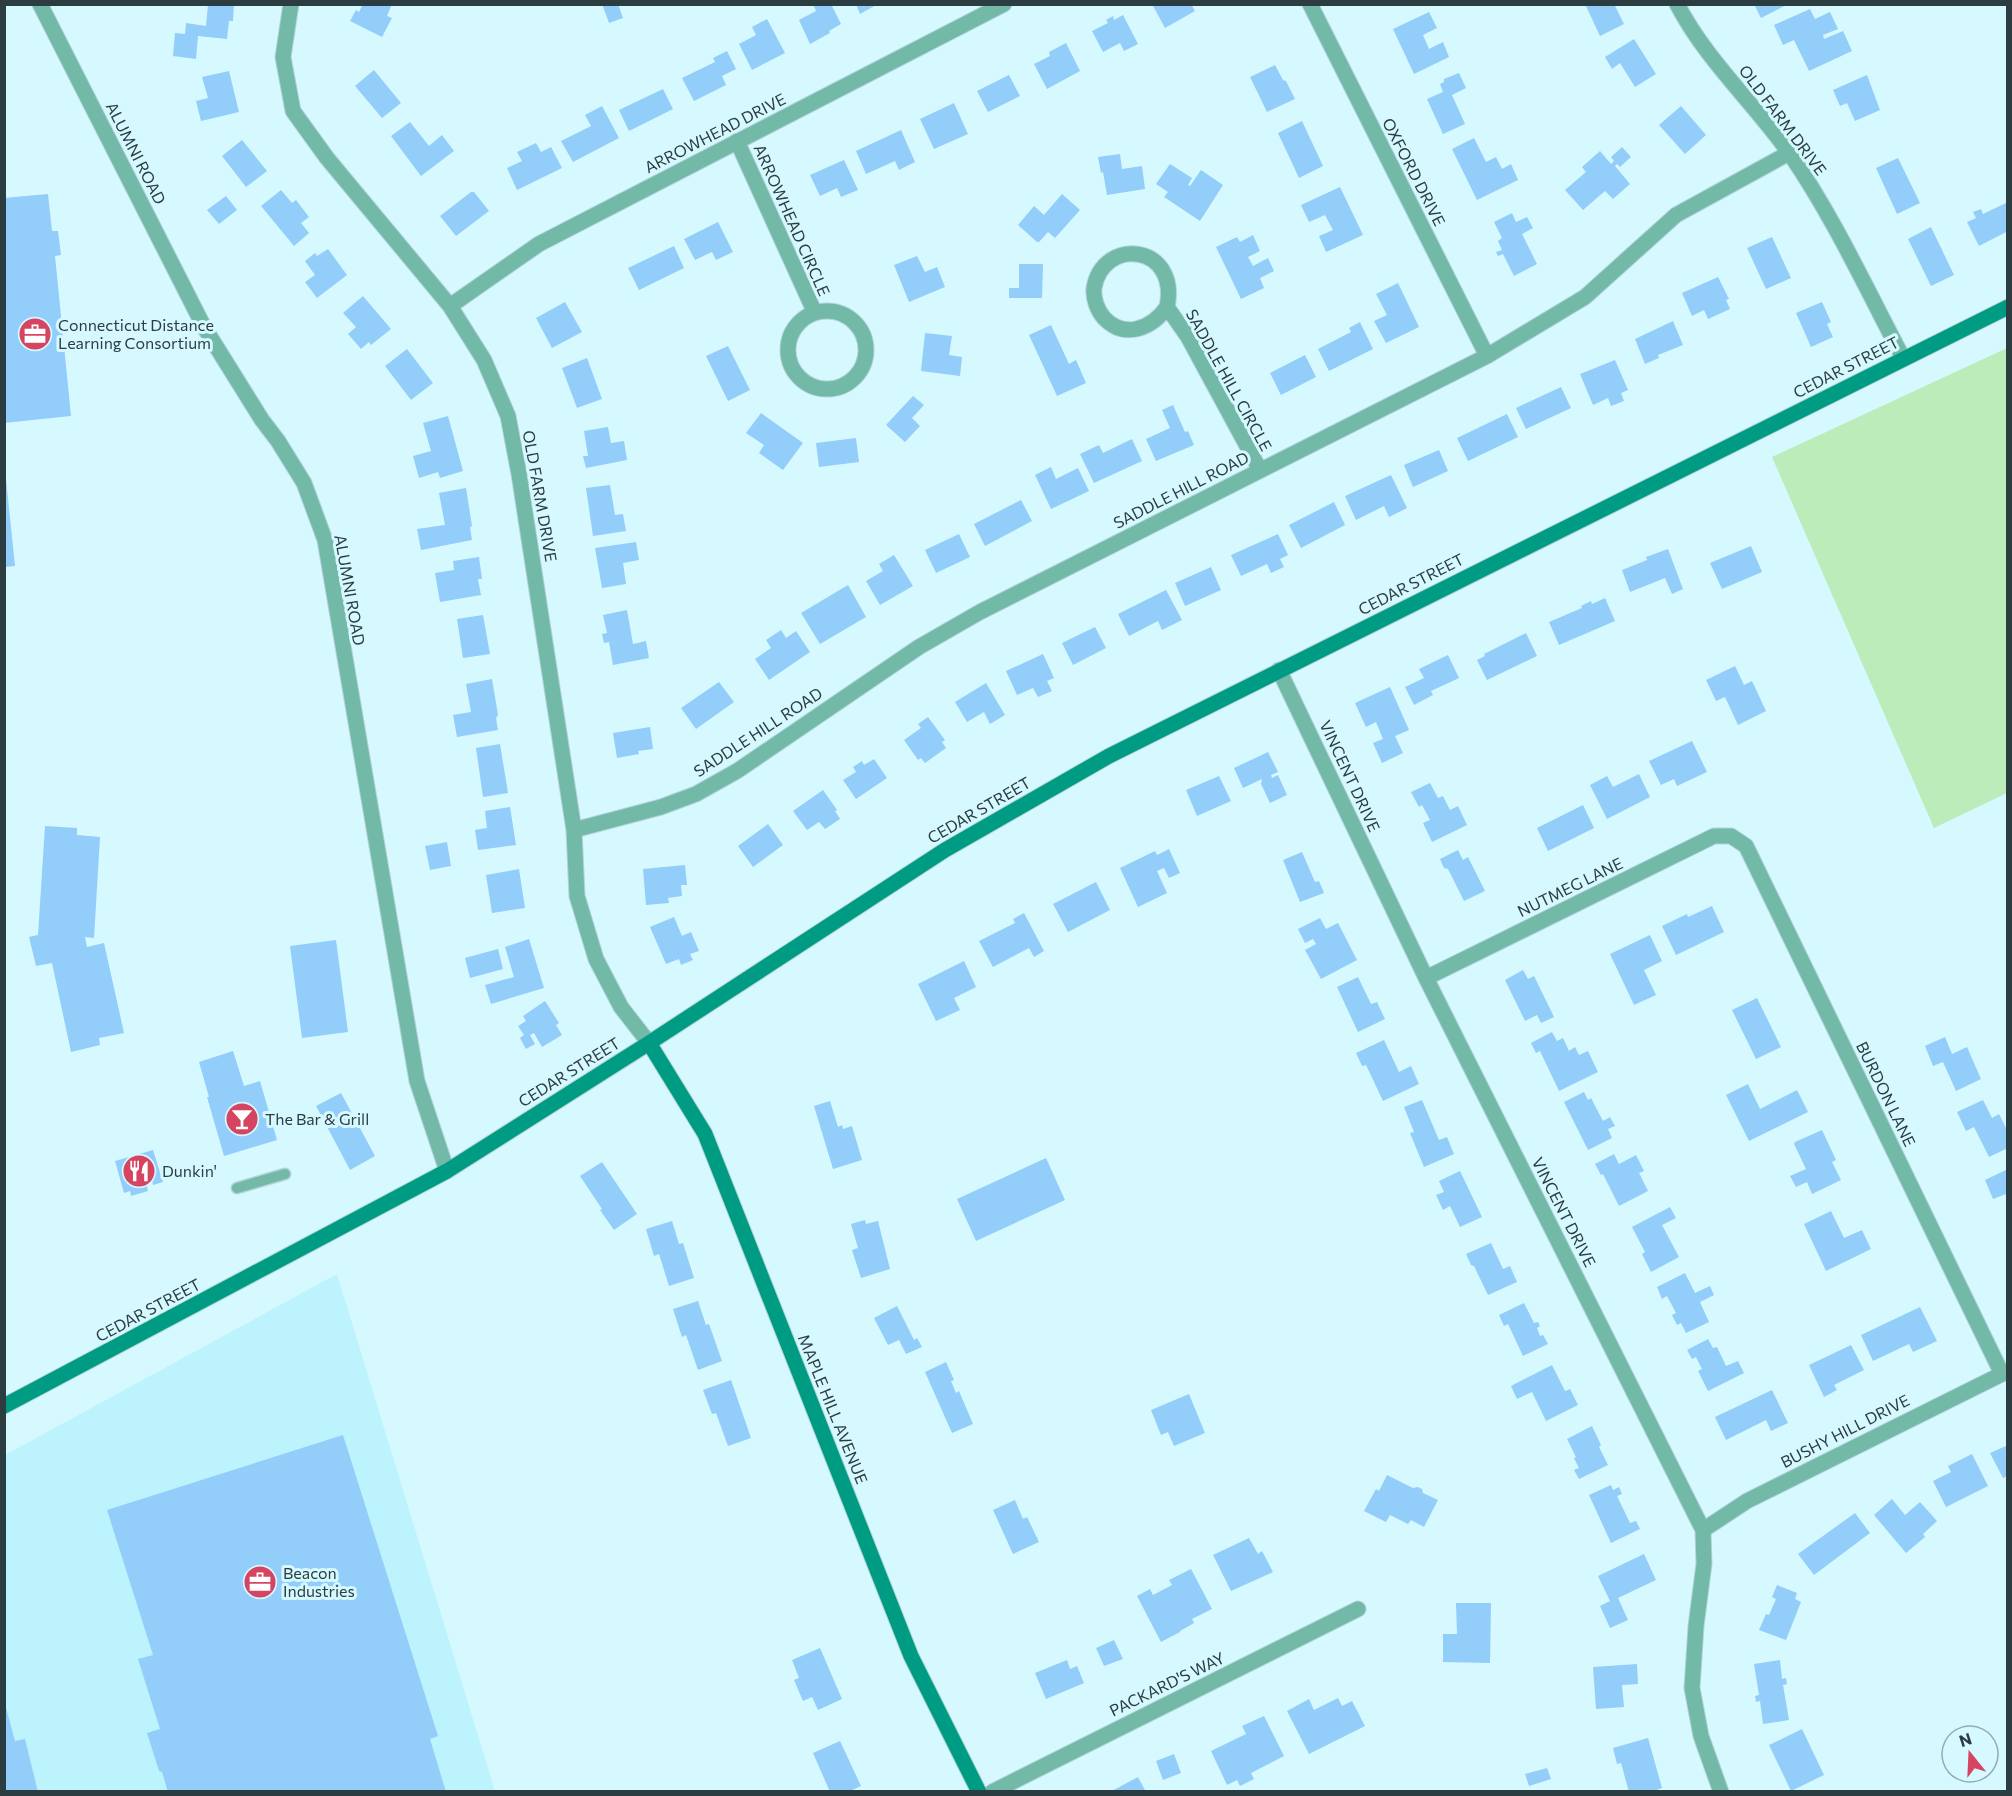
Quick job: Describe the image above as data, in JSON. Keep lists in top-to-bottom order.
{
  "streets": {
    "main road": ["CEDAR STREET", "MAPLE HILL AVENUE"],
    "street": [
      "OLD FARM DRIVE",
      "ARROWHEAD DRIVE",
      "ALUMNI ROAD",
      "OXFORD DRIVE",
      "ARROWHEAD CIRCLE",
      "SADDLE HILL CIRCLE",
      "SADDLE HILL ROAD",
      "VINCENT DRIVE",
      "NUTMEG LANE",
      "BURDON LANE",
      "BUSHY HILL DRIVE",
      "PACKARD'S WAY"
    ]
  },
  "crossings": [
    ["OLD FARM DRIVE", "ARROWHEAD DRIVE"],
    ["OLD FARM DRIVE", "CEDAR STREET"],
    ["OLD FARM DRIVE", "SADDLE HILL ROAD"],
    ["OLD FARM DRIVE", "MAPLE HILL AVENUE"],
    ["ARROWHEAD DRIVE", "ARROWHEAD CIRCLE"],
    ["ALUMNI ROAD", "CEDAR STREET"],
    ["OXFORD DRIVE", "SADDLE HILL ROAD"],
    ["CEDAR STREET", "VINCENT DRIVE"],
    ["CEDAR STREET", "MAPLE HILL AVENUE"],
    ["SADDLE HILL CIRCLE", "SADDLE HILL ROAD"],
    ["VINCENT DRIVE", "NUTMEG LANE"],
    ["VINCENT DRIVE", "BUSHY HILL DRIVE"],
    ["NUTMEG LANE", "BURDON LANE"],
    ["BURDON LANE", "BUSHY HILL DRIVE"]
  ],
  "places": {
    "office": ["Connecticut Distance Learning Consortium", "Beacon Industries"],
    "bar": ["The Bar & Grill"],
    "restaurant": ["Dunkin'"]
  },
  "north": "top"
}
